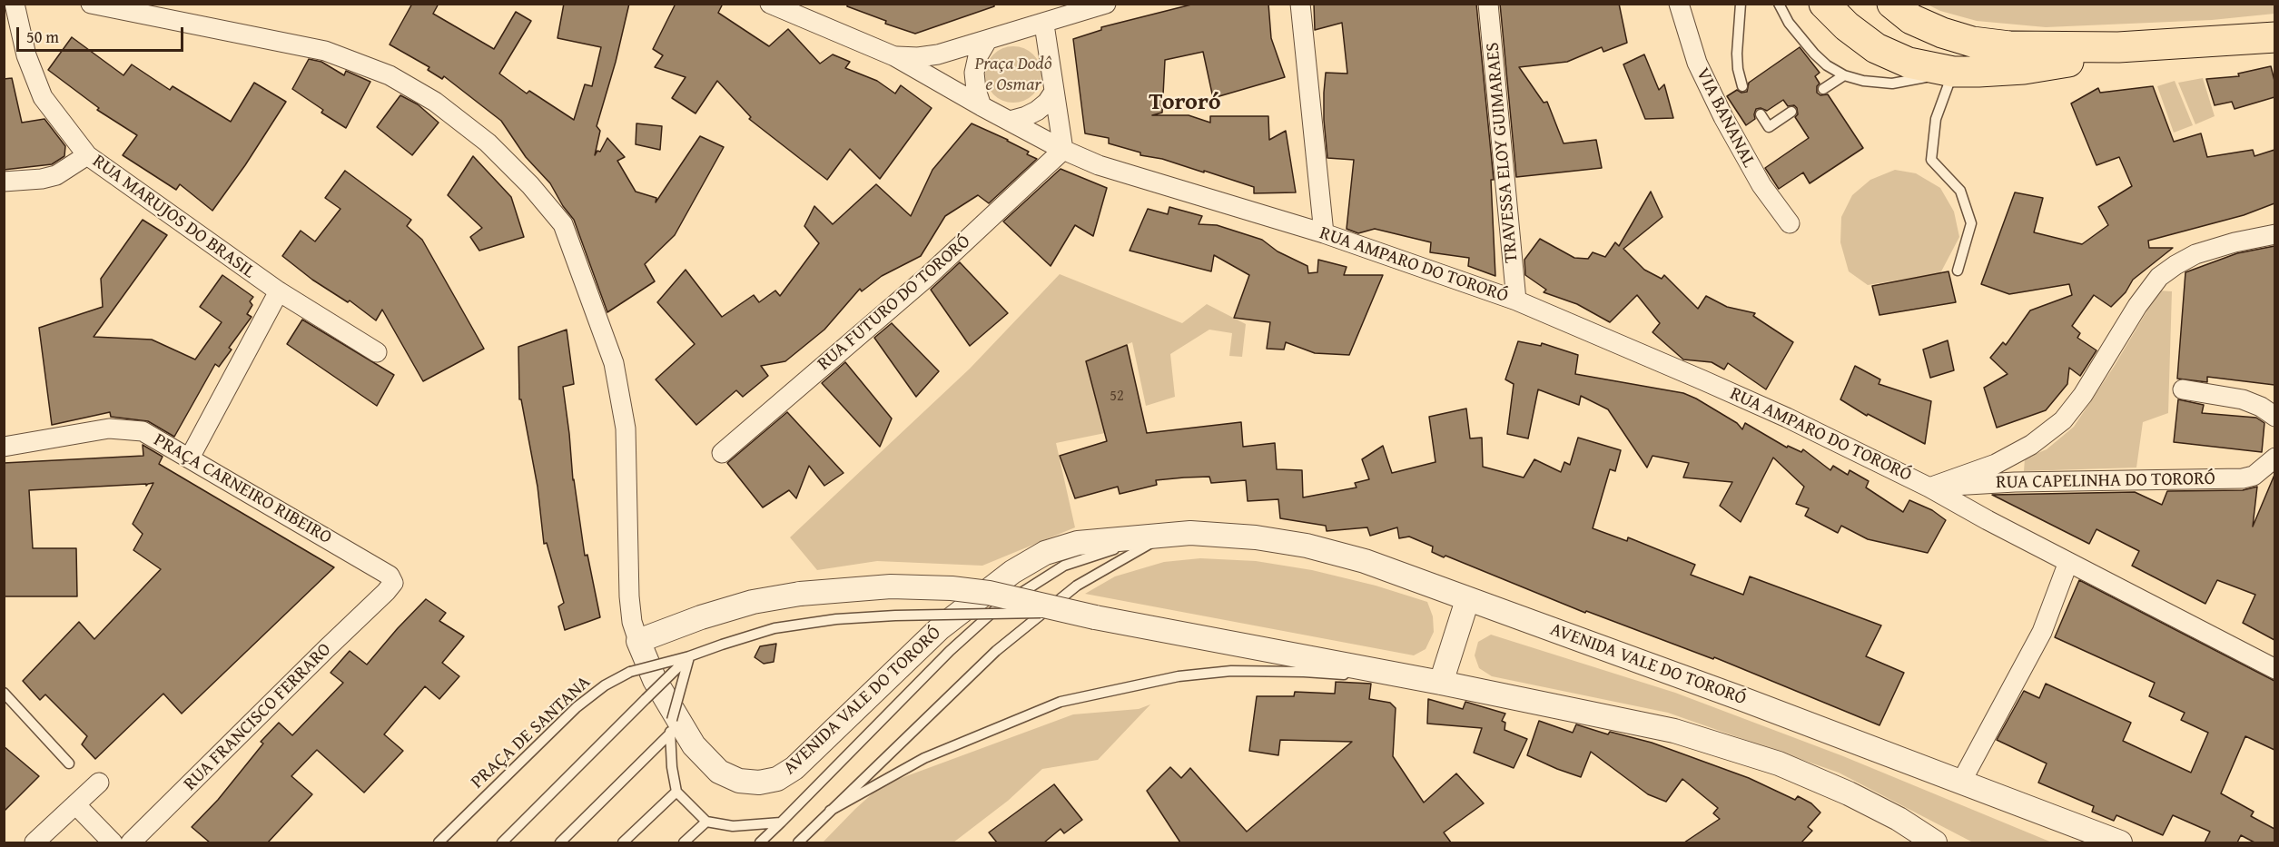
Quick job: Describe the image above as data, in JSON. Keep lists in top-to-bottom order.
{
  "streets": {
    "street": [
      "VIA BANANAL",
      "TRAVESSA ELOY GUIMARAES",
      "RUA MARUJOS DO BRASIL",
      "RUA AMPARO DO TORORÓ",
      "RUA FUTURO DO TORORÓ",
      "RUA CAPELINHA DO TORORÓ",
      "PRAÇA CARNEIRO RIBEIRO",
      "AVENIDA VALE DO TORORÓ",
      "RUA FRANCISCO FERRARO"
    ],
    "lane": ["PRAÇA DE SANTANA"]
  },
  "crossings": [
    ["TRAVESSA ELOY GUIMARAES", "RUA AMPARO DO TORORÓ"],
    ["RUA AMPARO DO TORORÓ", "RUA FUTURO DO TORORÓ"],
    ["RUA AMPARO DO TORORÓ", "RUA CAPELINHA DO TORORÓ"],
    ["PRAÇA CARNEIRO RIBEIRO", "RUA FRANCISCO FERRARO"],
    ["AVENIDA VALE DO TORORÓ", "PRAÇA DE SANTANA"]
  ],
  "districts": ["Tororó"],
  "parks": ["Praça Dodô e Osmar"],
  "house_numbers": ["52"],
  "scale_bar": "50 m"
}
